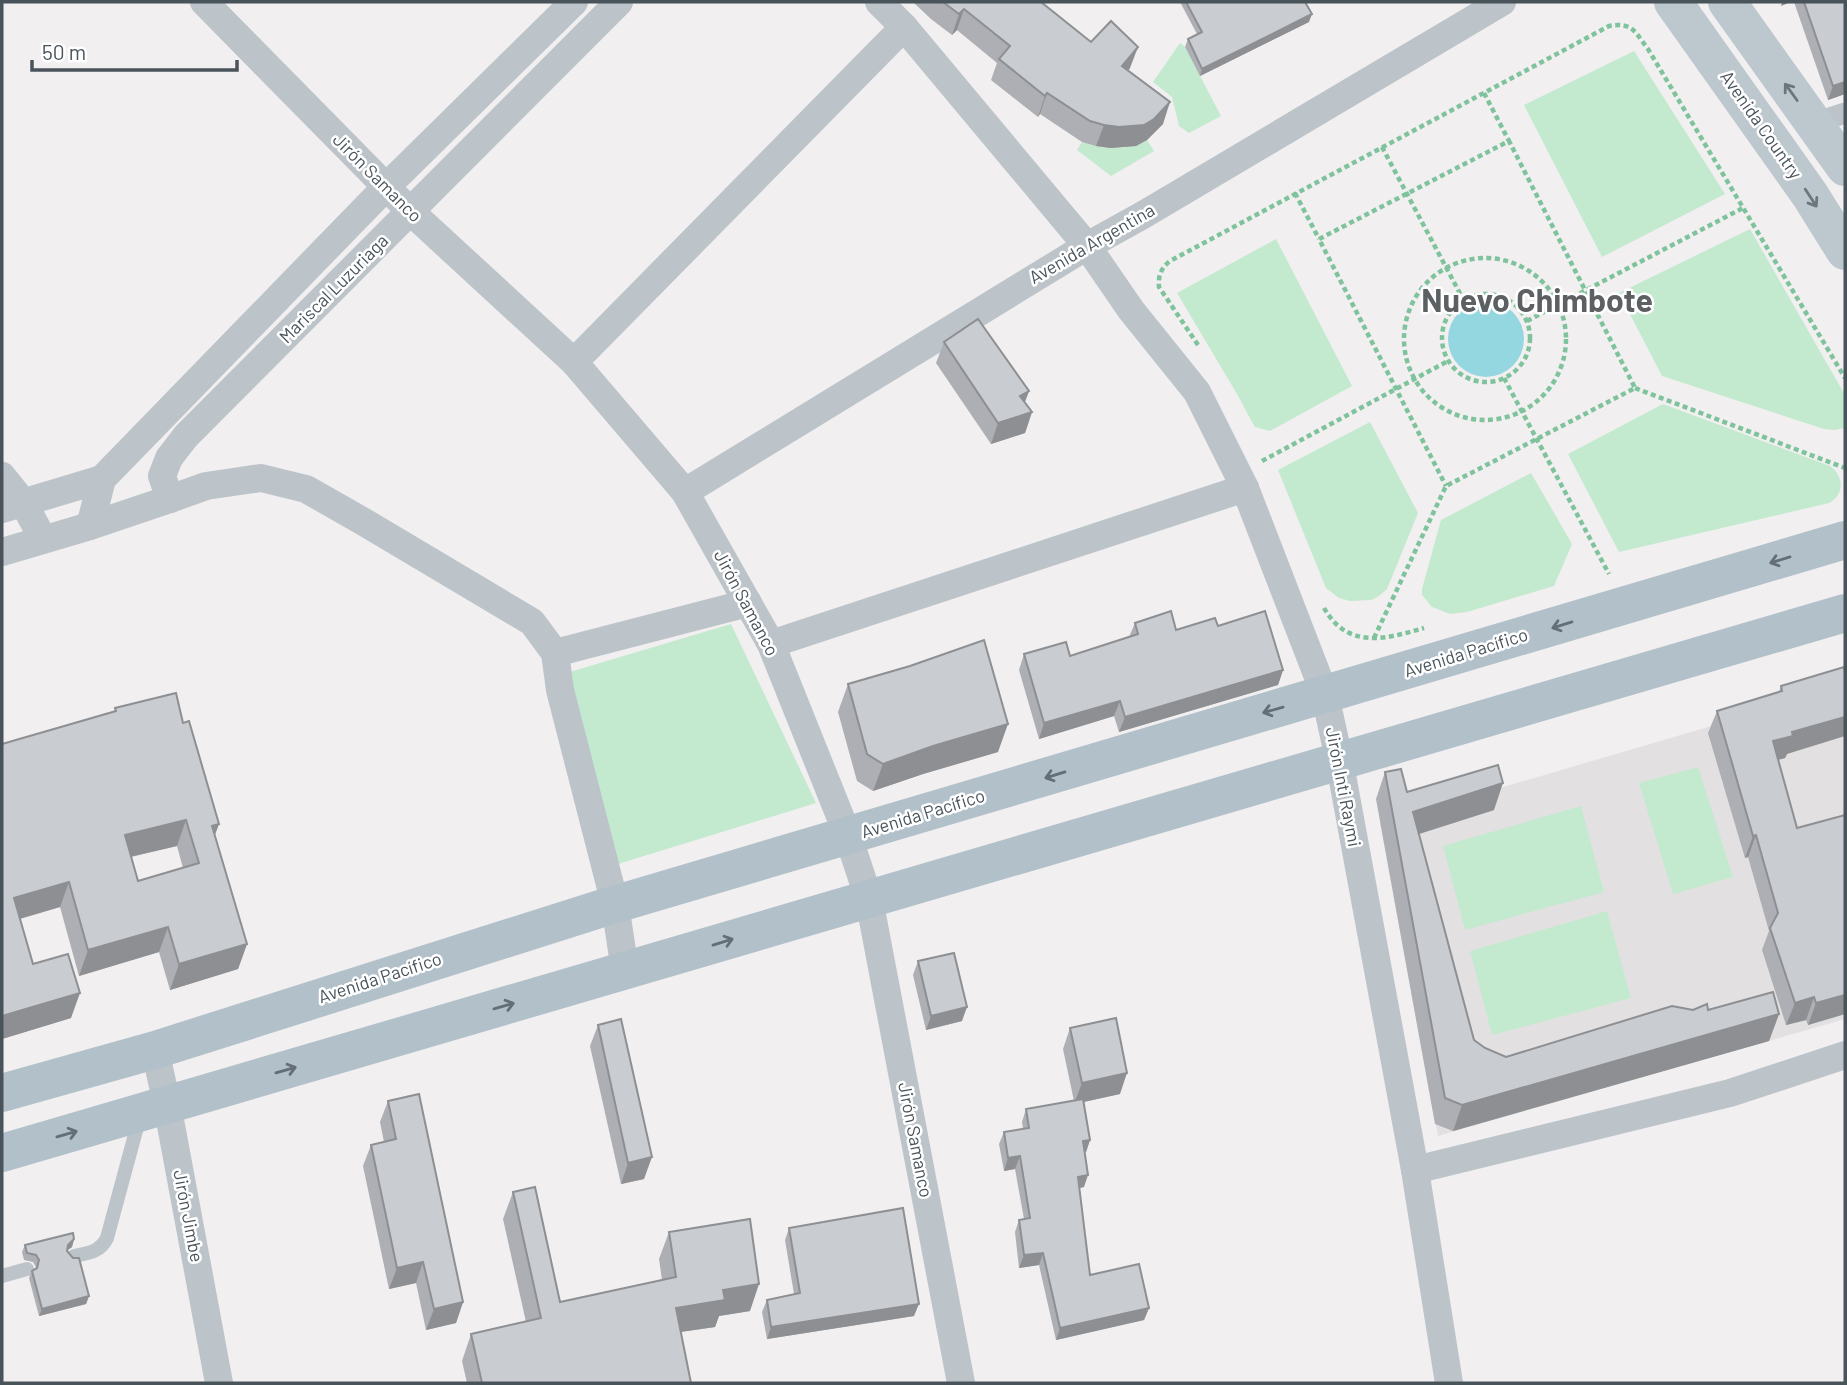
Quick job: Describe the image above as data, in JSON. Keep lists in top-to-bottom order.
{
  "streets": {
    "main road": ["Avenida Country", "Avenida Pacífico"],
    "street": [
      "Jirón Samanco",
      "Avenida Argentina",
      "Mariscal Luzuriaga",
      "Jirón Inti Raymi",
      "Jirón Jimbe"
    ]
  },
  "crossings": [
    ["Jirón Samanco", "Avenida Argentina"],
    ["Jirón Samanco", "Mariscal Luzuriaga"],
    ["Jirón Samanco", "Avenida Pacífico"],
    ["Avenida Argentina", "Jirón Inti Raymi"],
    ["Avenida Pacífico", "Jirón Inti Raymi"],
    ["Avenida Pacífico", "Jirón Jimbe"]
  ],
  "districts": ["Nuevo Chimbote"],
  "scale_bar": "50 m"
}
